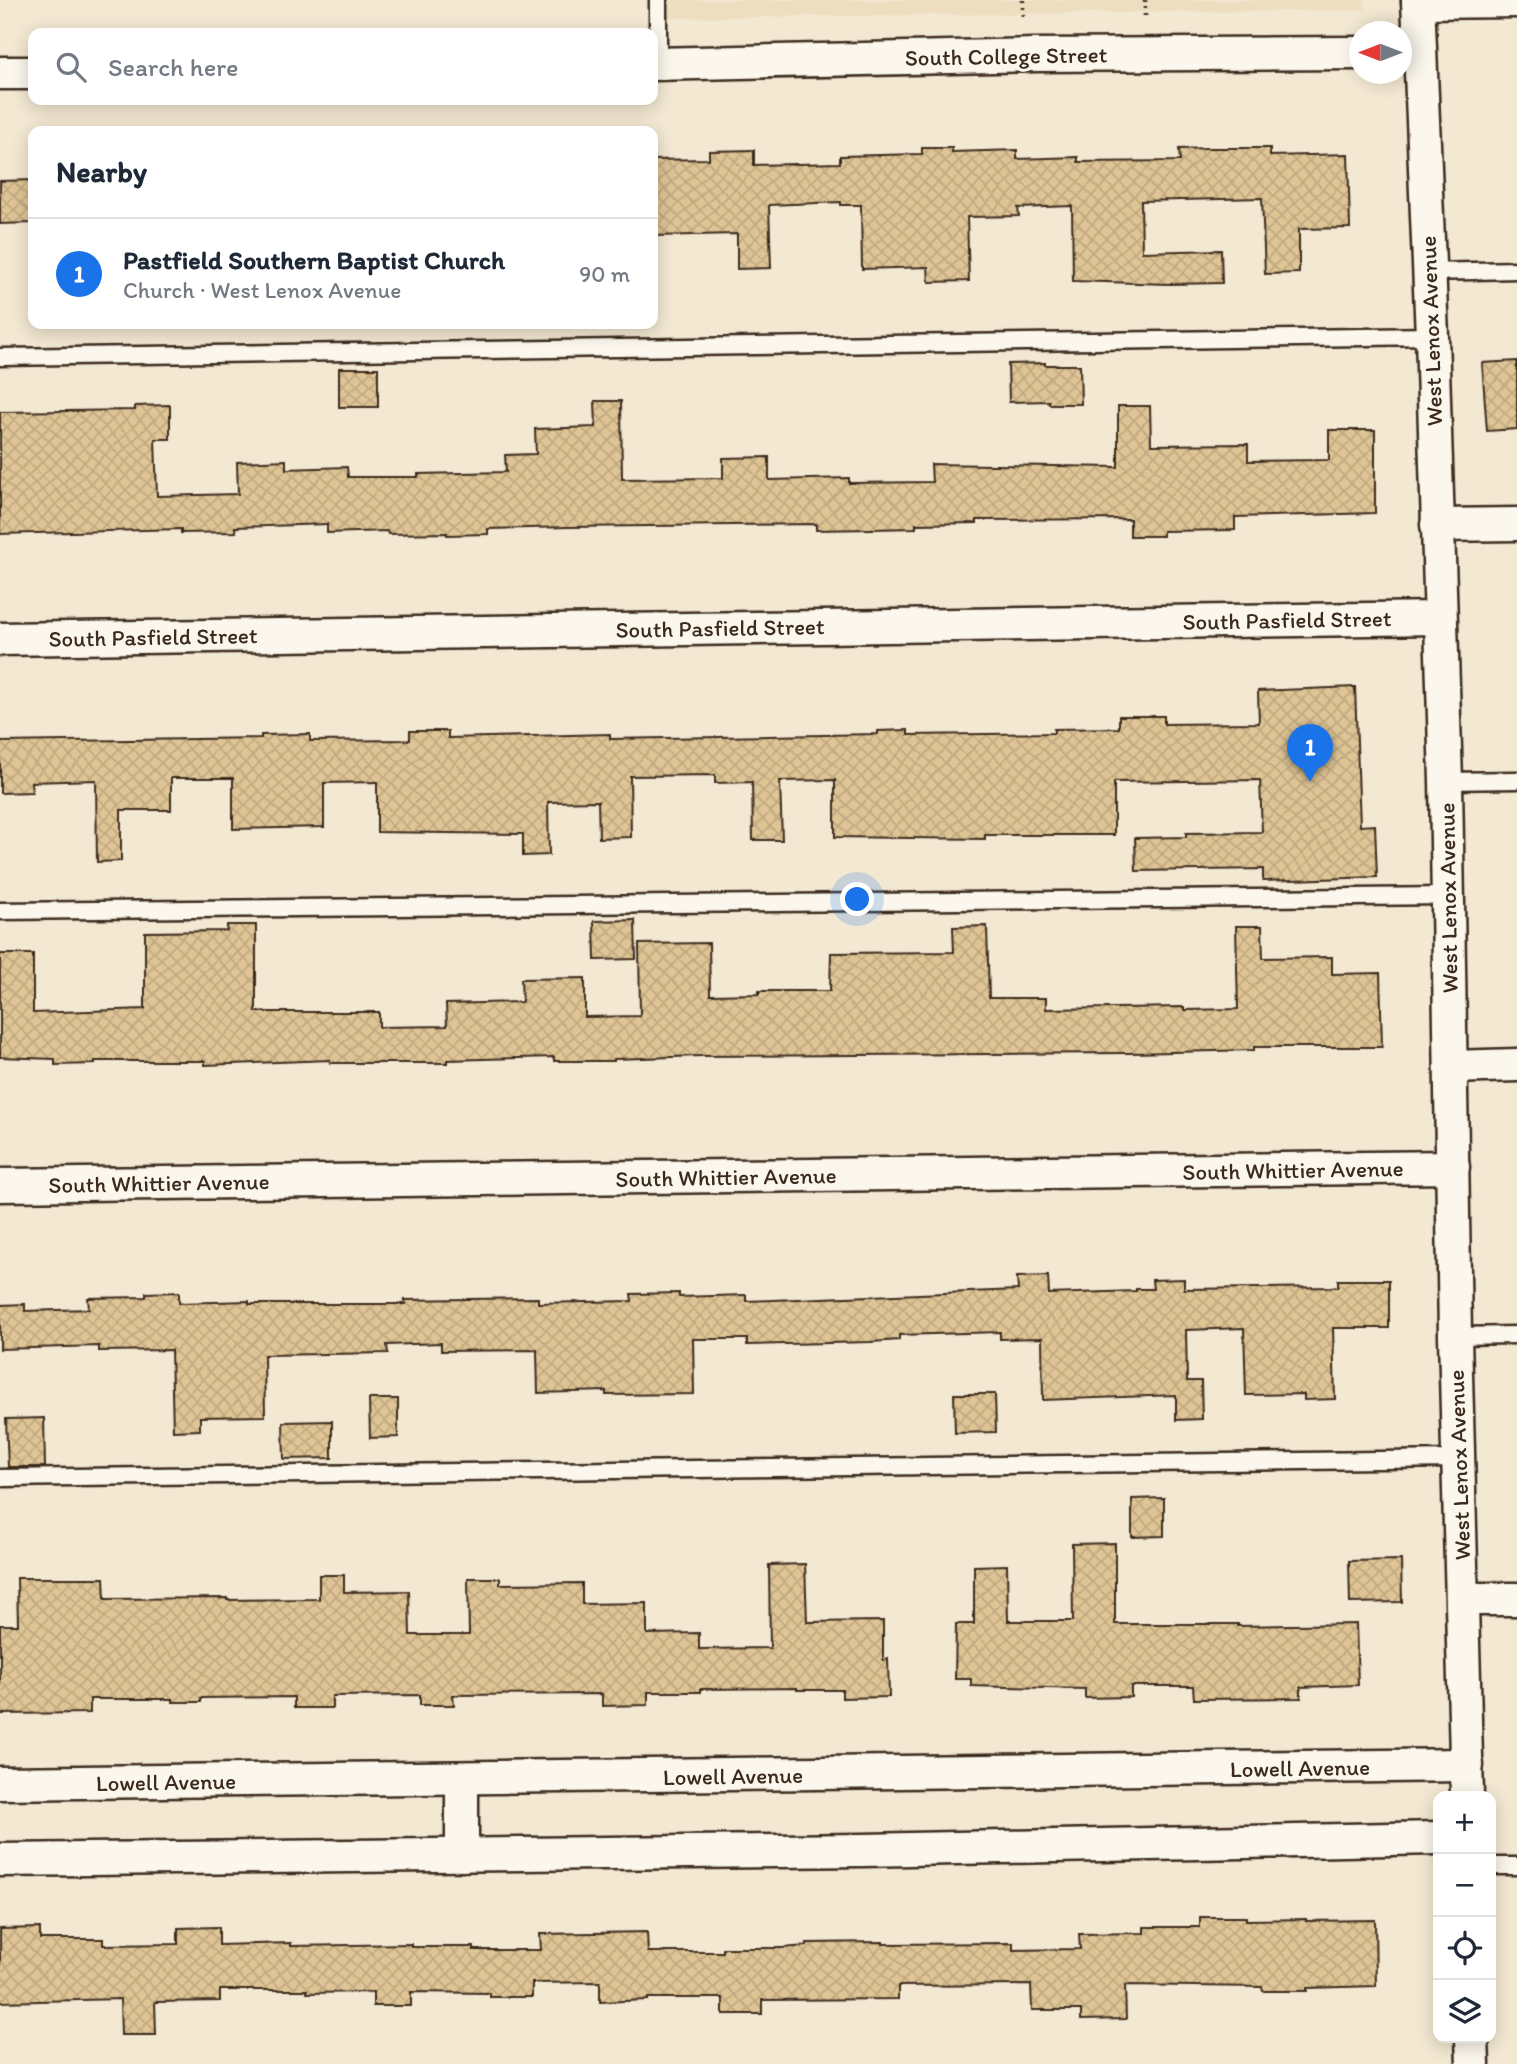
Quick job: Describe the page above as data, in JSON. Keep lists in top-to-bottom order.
{
  "streets": {
    "street": [
      "South College Street",
      "West Lenox Avenue",
      "South Pasfield Street",
      "South Whittier Avenue",
      "Lowell Avenue"
    ]
  },
  "crossings": [
    ["West Lenox Avenue", "South Pasfield Street"],
    ["West Lenox Avenue", "South Whittier Avenue"],
    ["West Lenox Avenue", "Lowell Avenue"]
  ],
  "north": "left",
  "page": {
    "search": "Search here",
    "heading": "Nearby",
    "list": [
      {
        "mark": "1",
        "name": "Pastfield Southern Baptist Church",
        "note": "Church · West Lenox Avenue",
        "value": "90 m"
      }
    ],
    "pins": "1",
    "map_buttons": ["+", "−"]
  }
}
